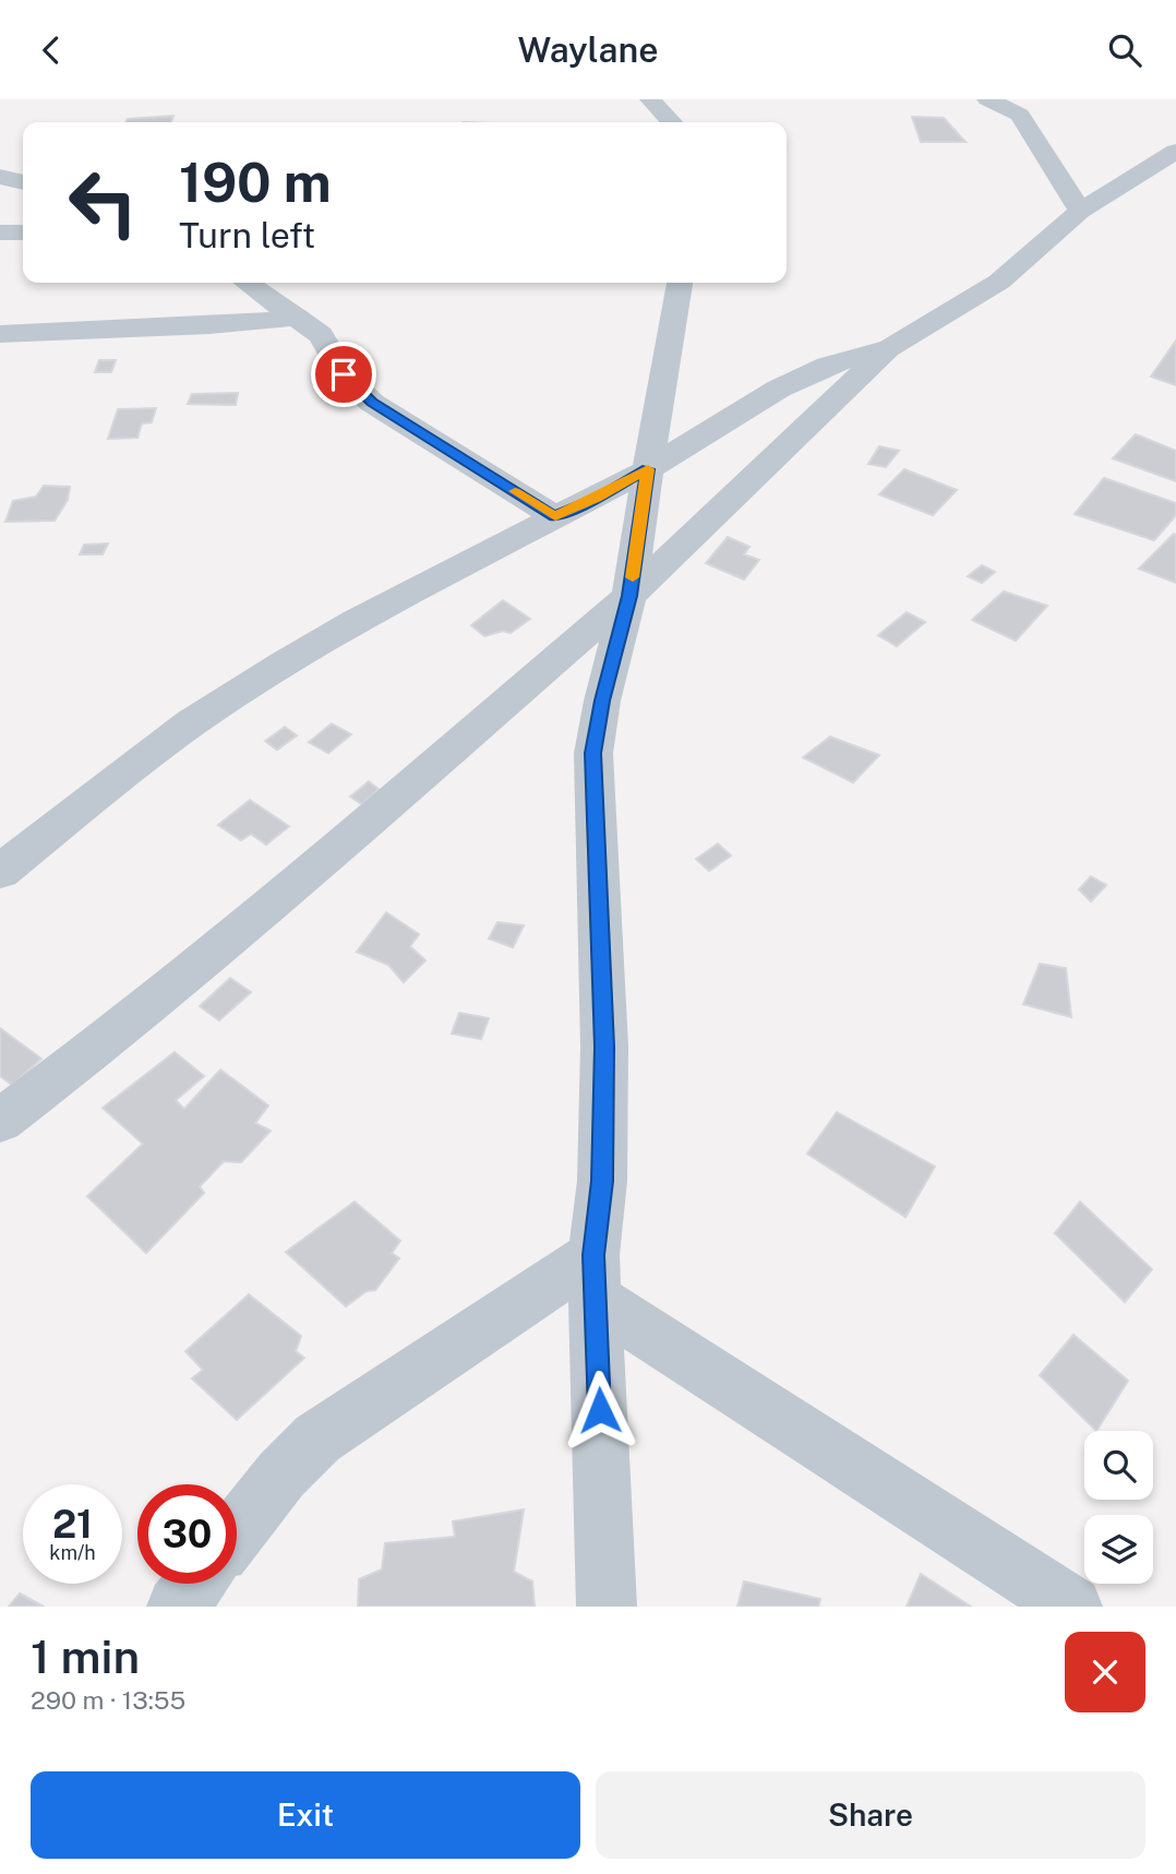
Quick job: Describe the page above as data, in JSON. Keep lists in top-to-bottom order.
{
  "page": {
    "header": "Waylane",
    "turn": ["190 m", "Turn left"],
    "speed": "21 km/h",
    "limit": "30",
    "heading": ["1 min", "290 m · 13:55"],
    "buttons": ["Exit", "Share"]
  }
}
